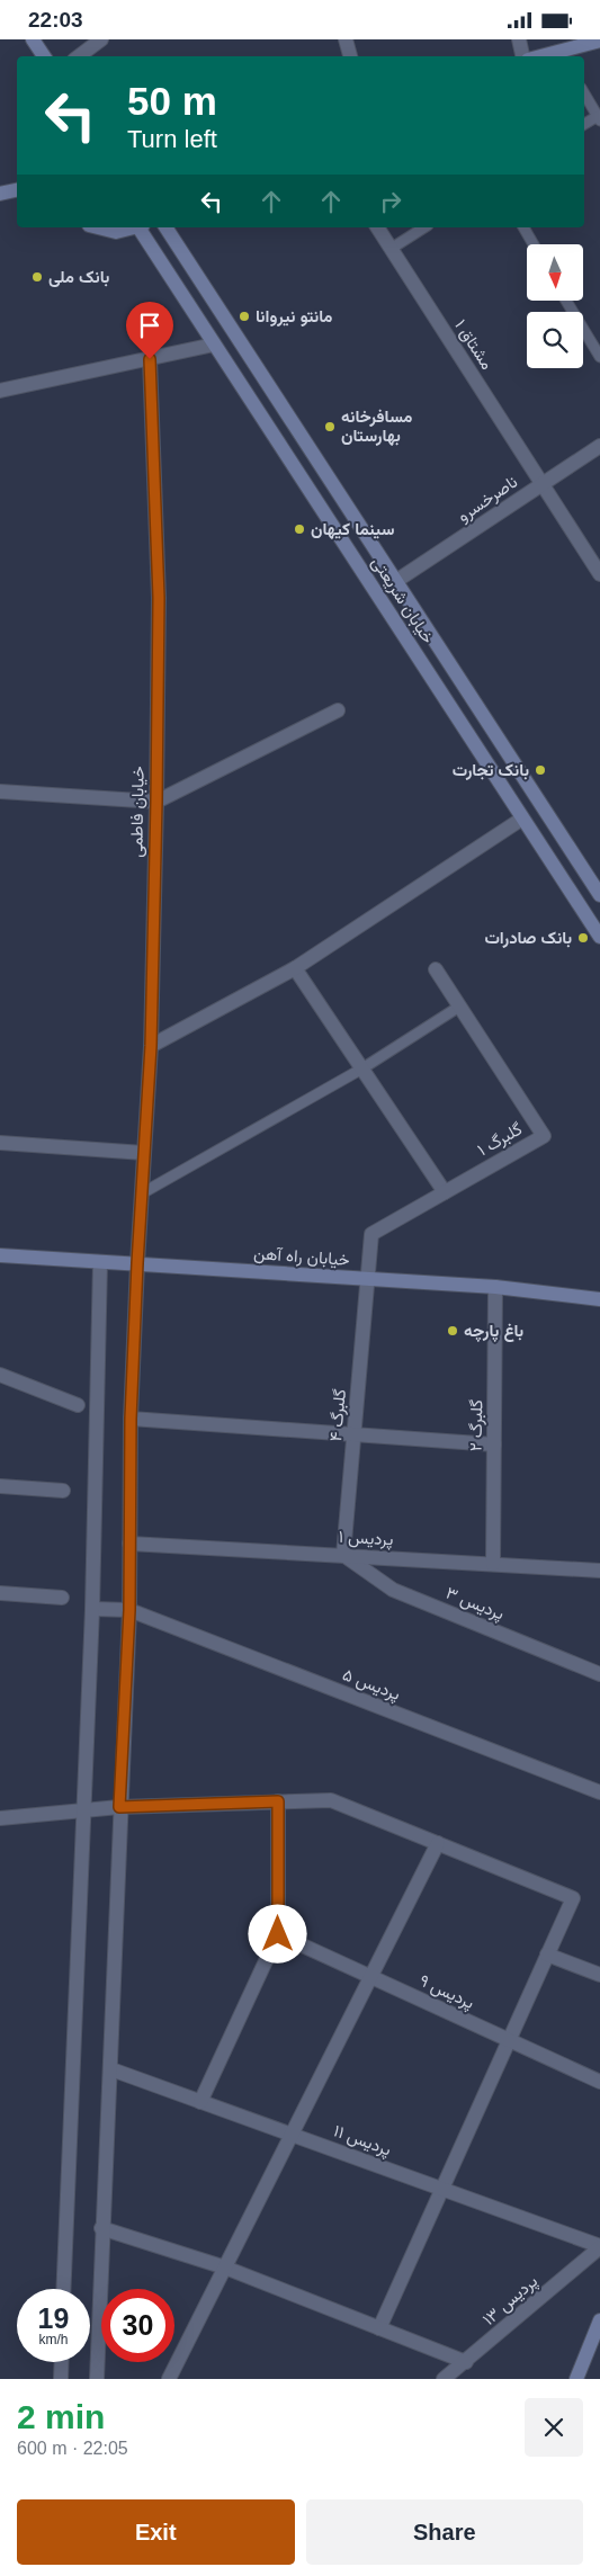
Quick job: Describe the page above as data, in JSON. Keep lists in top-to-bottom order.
{
  "streets": {
    "street": [
      "مشتاق ۱",
      "ناصرخسرو",
      "خیابان شریعتی",
      "خیابان فاطمی",
      "گلبرگ ۱",
      "خیابان راه آهن",
      "گلبرگ ۴",
      "گلبرگ ۲",
      "پردیس ۱",
      "پردیس ۳",
      "پردیس ۵",
      "پردیس ۹",
      "پردیس ۱۱",
      "پردیس ۱۳"
    ]
  },
  "crossings": [
    ["مشتاق ۱", "ناصرخسرو"],
    ["ناصرخسرو", "خیابان شریعتی"],
    ["خیابان فاطمی", "خیابان راه آهن"],
    ["خیابان فاطمی", "پردیس ۱"],
    ["خیابان فاطمی", "پردیس ۵"],
    ["خیابان فاطمی", "پردیس ۱۱"],
    ["گلبرگ ۱", "خیابان راه آهن"],
    ["گلبرگ ۱", "گلبرگ ۴"],
    ["خیابان راه آهن", "گلبرگ ۴"],
    ["خیابان راه آهن", "گلبرگ ۲"],
    ["گلبرگ ۴", "پردیس ۱"],
    ["گلبرگ ۴", "پردیس ۳"],
    ["گلبرگ ۲", "پردیس ۱"],
    ["پردیس ۱", "پردیس ۳"],
    ["پردیس ۱۱", "پردیس ۱۳"]
  ],
  "places": [
    "بانک ملی",
    "مانتو نیروانا",
    "مسافرخانه بهارستان",
    "سینما کیهان",
    "بانک تجارت",
    "بانک صادرات",
    "باغ پارچه"
  ],
  "north": "bottom",
  "page": {
    "status": "22:03",
    "turn": ["50 m", "Turn left"],
    "speed": "19 km/h",
    "limit": "30",
    "heading": ["2 min", "600 m · 22:05"],
    "buttons": ["Exit", "Share"]
  }
}
